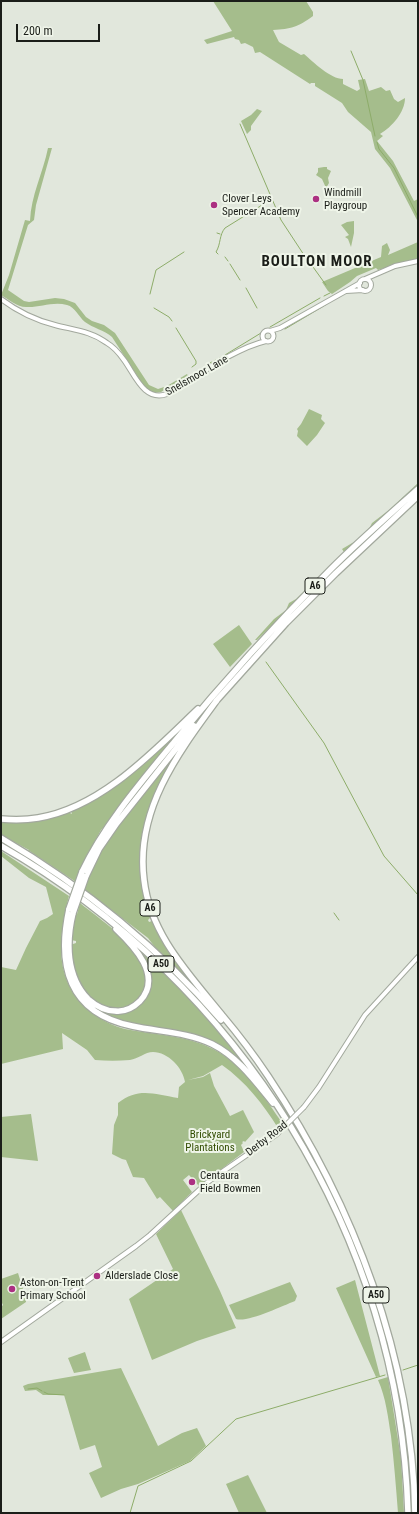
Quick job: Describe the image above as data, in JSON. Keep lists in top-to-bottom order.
{
  "streets": {
    "highway": ["A6", "A50"],
    "street": ["Snelsmoor Lane", "Derby Road"]
  },
  "crossings": [
    ["A6", "A50"]
  ],
  "districts": ["BOULTON MOOR"],
  "parks": ["Brickyard Plantations"],
  "places": [
    "Windmill Playgroup",
    "Clover Leys Spencer Academy",
    "Centaura Field Bowmen",
    "Alderslade Close",
    "Aston-on-Trent Primary School"
  ],
  "scale_bar": "200 m"
}
